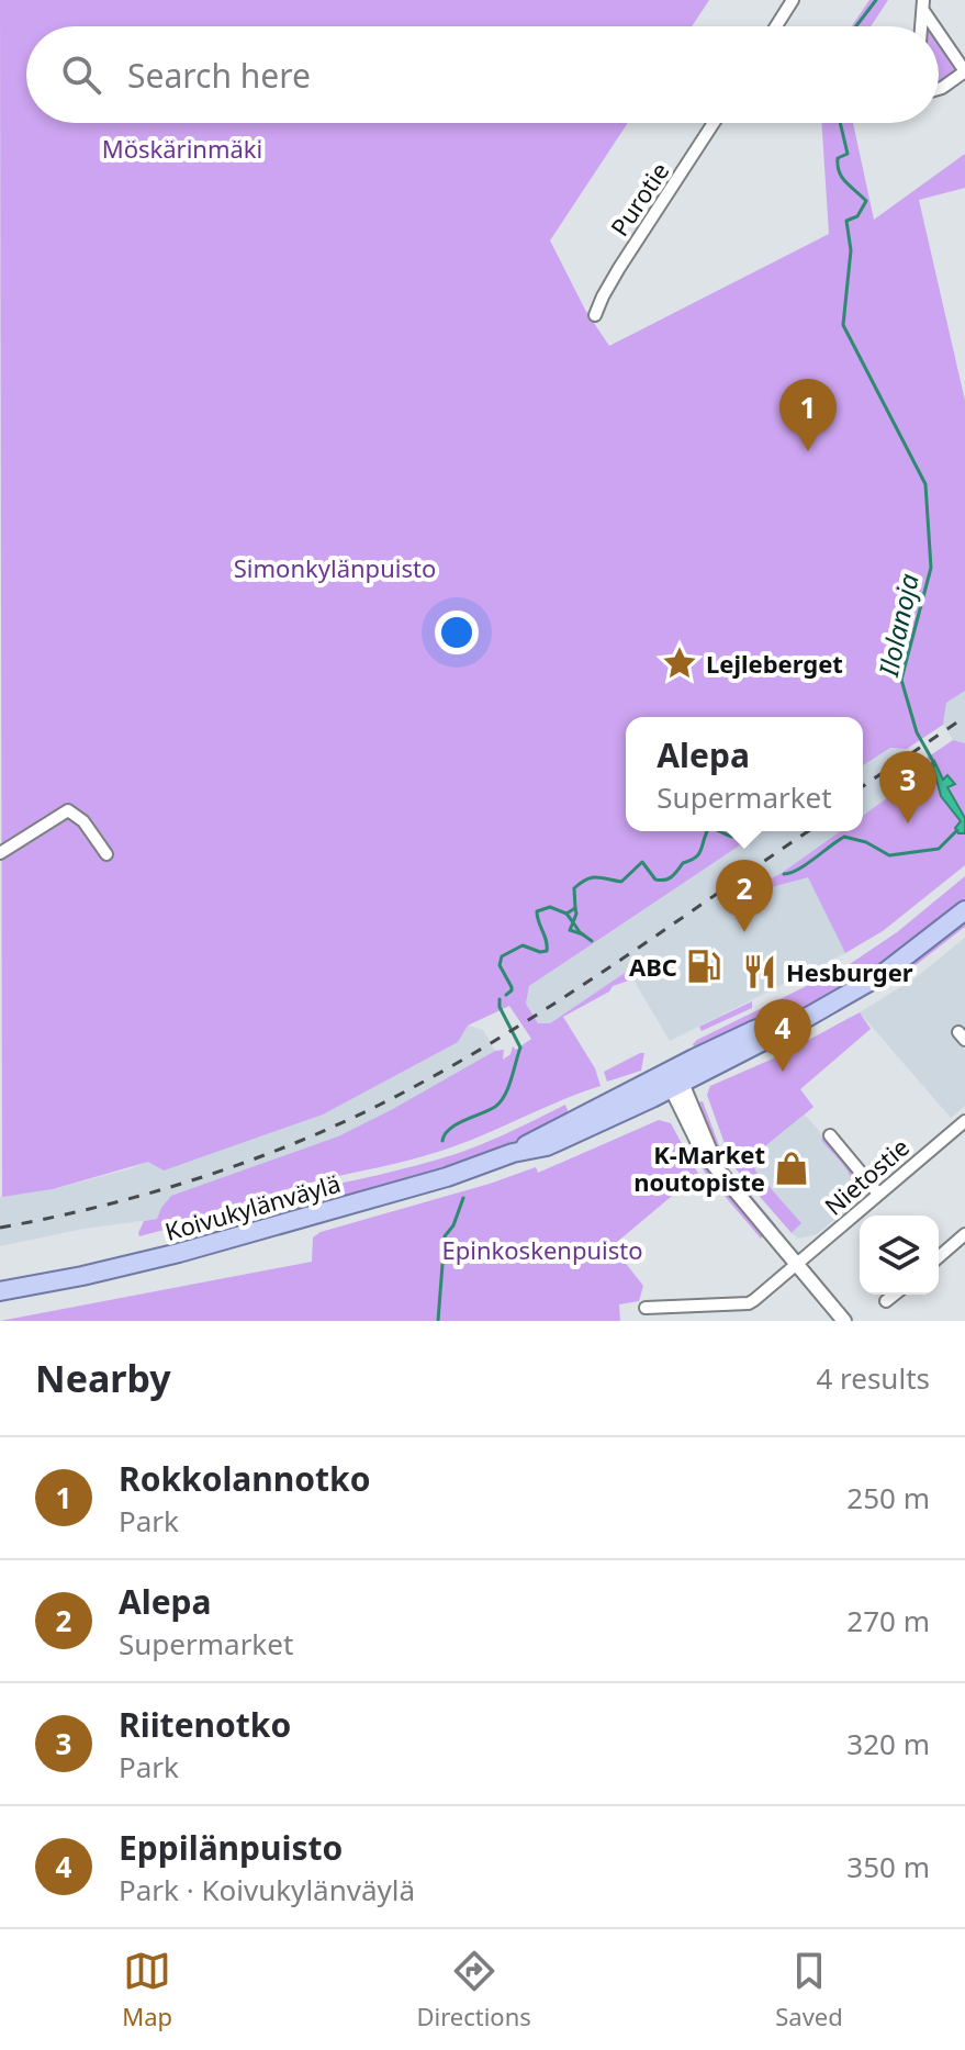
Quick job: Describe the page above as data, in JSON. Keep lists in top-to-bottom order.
{
  "streets": {
    "main road": ["Koivukylänväylä"],
    "street": ["Purotie", "Nietostie"]
  },
  "water": ["Ilolanoja"],
  "parks": ["Möskärinmäki", "Simonkylänpuisto", "Epinkoskenpuisto"],
  "places": {
    "place": ["Lejleberget"],
    "fuel station": ["ABC"],
    "restaurant": ["Hesburger"],
    "shop": ["K-Market noutopiste"]
  },
  "page": {
    "search": "Search here",
    "pins": [
      "1",
      "3",
      "2",
      "4"
    ],
    "popup": ["Alepa", "Supermarket"],
    "heading": ["Nearby", "4 results"],
    "list": [
      {
        "mark": "1",
        "name": "Rokkolannotko",
        "note": "Park",
        "value": "250 m"
      },
      {
        "mark": "2",
        "name": "Alepa",
        "note": "Supermarket",
        "value": "270 m"
      },
      {
        "mark": "3",
        "name": "Riitenotko",
        "note": "Park",
        "value": "320 m"
      },
      {
        "mark": "4",
        "name": "Eppilänpuisto",
        "note": "Park · Koivukylänväylä",
        "value": "350 m"
      }
    ],
    "nav": ["Map", "Directions", "Saved"]
  }
}
